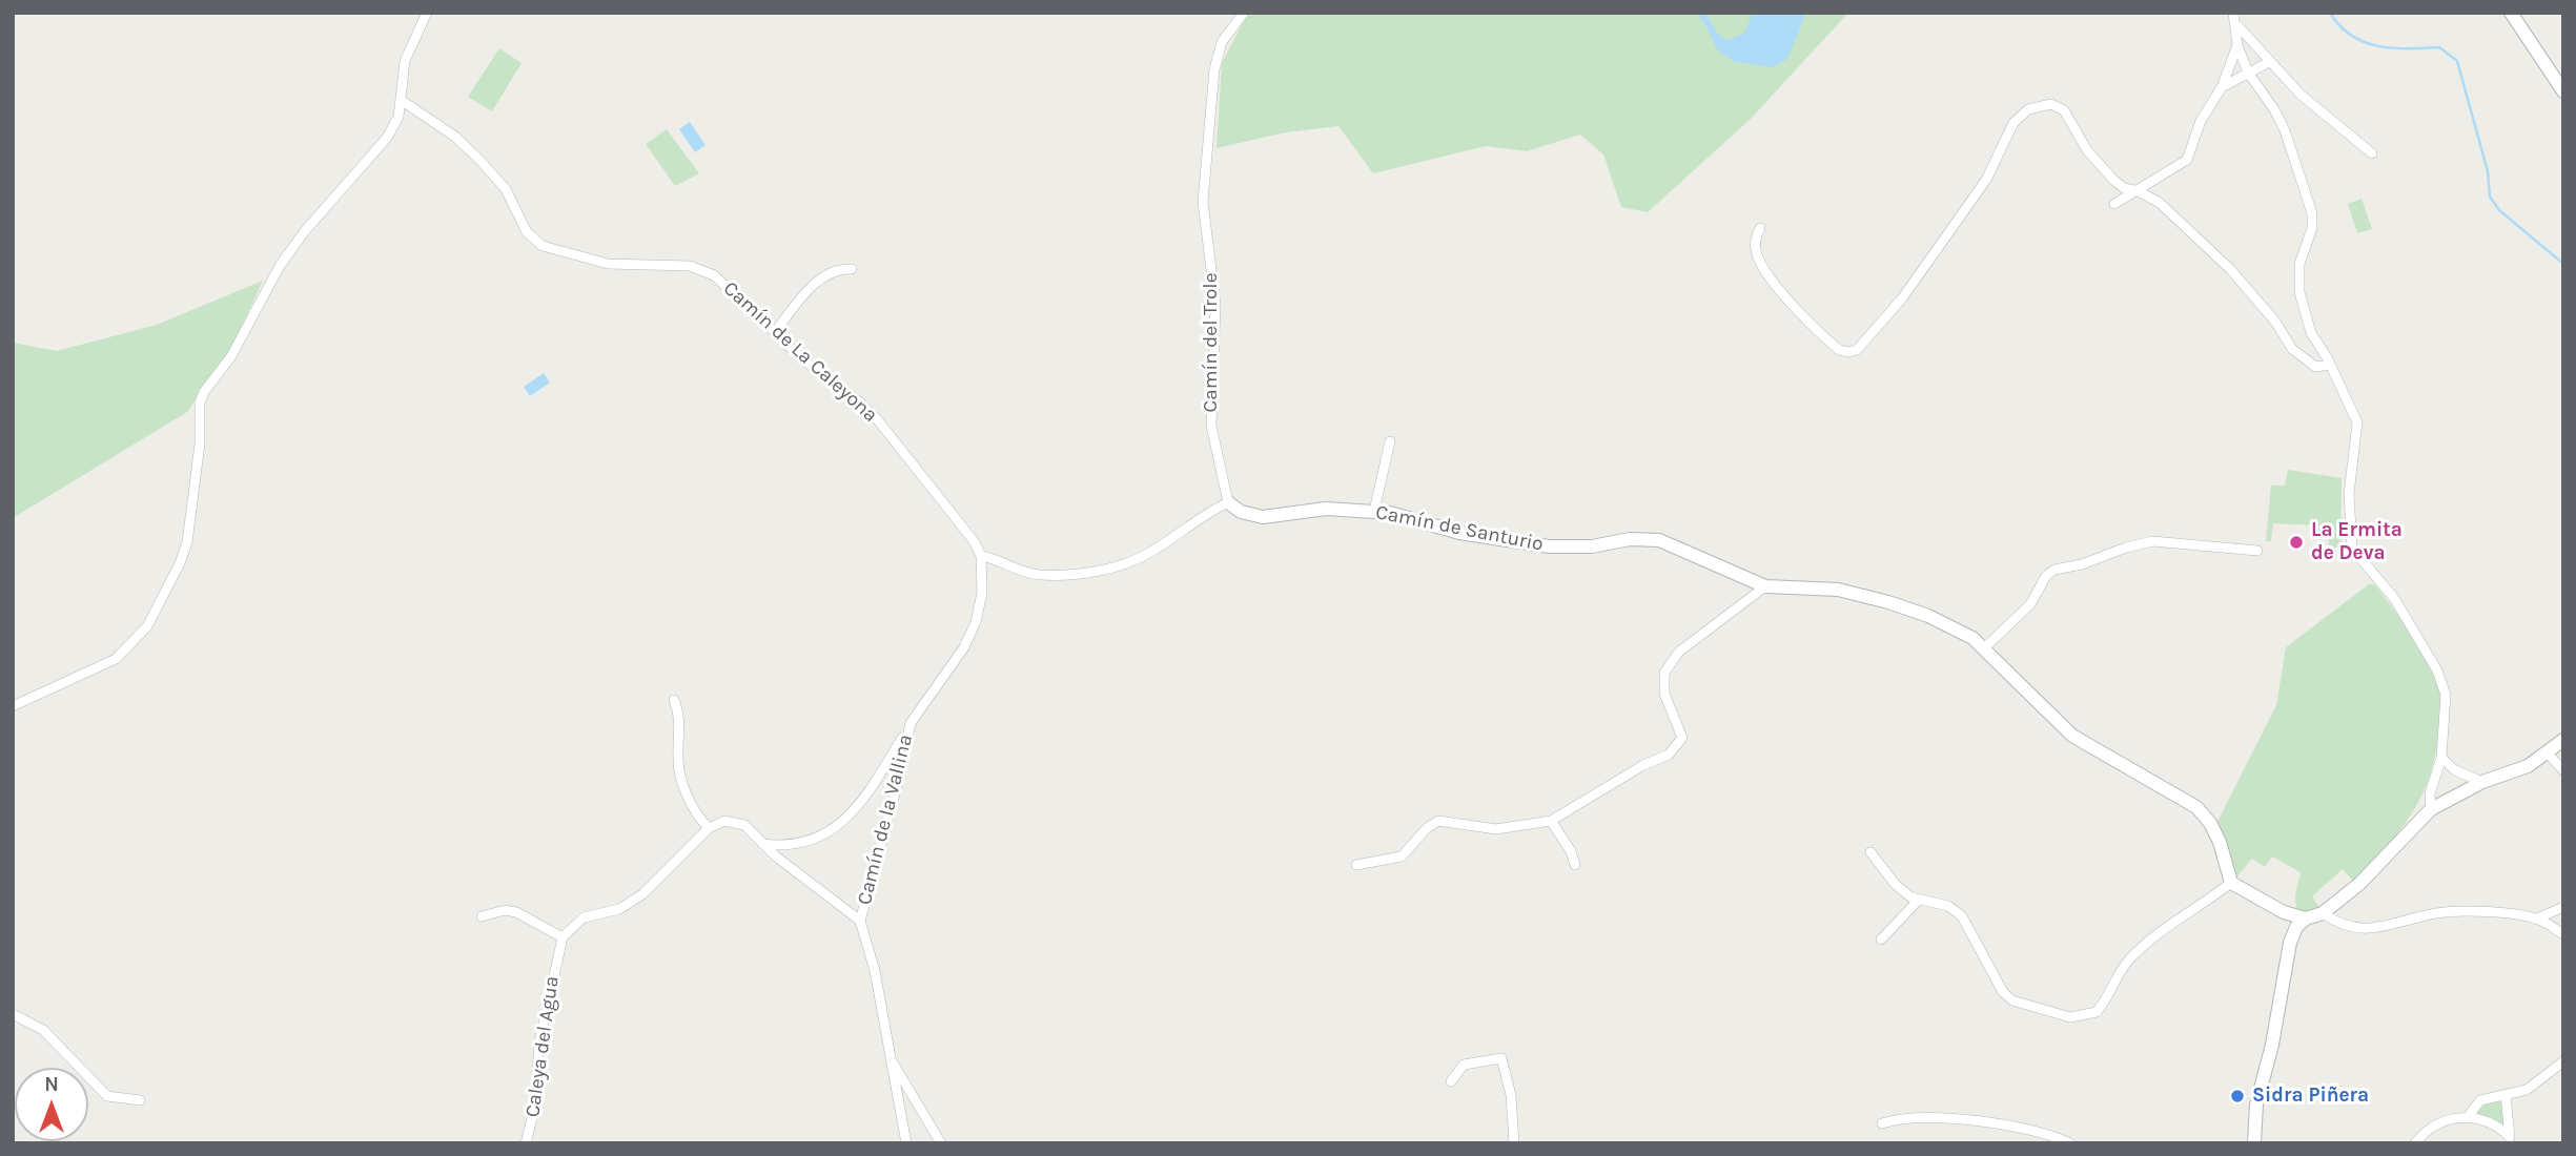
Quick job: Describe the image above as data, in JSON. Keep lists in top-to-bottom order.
{
  "streets": {
    "street": [
      "Camín del Trole",
      "Camín de La Caleyona",
      "Camín de Santurio",
      "Camín de la Vallina",
      "Caleya del Agua"
    ]
  },
  "crossings": [
    ["Camín del Trole", "Camín de Santurio"],
    ["Camín de La Caleyona", "Camín de la Vallina"]
  ],
  "places": ["La Ermita de Deva", "Sidra Piñera"],
  "north": "top"
}
